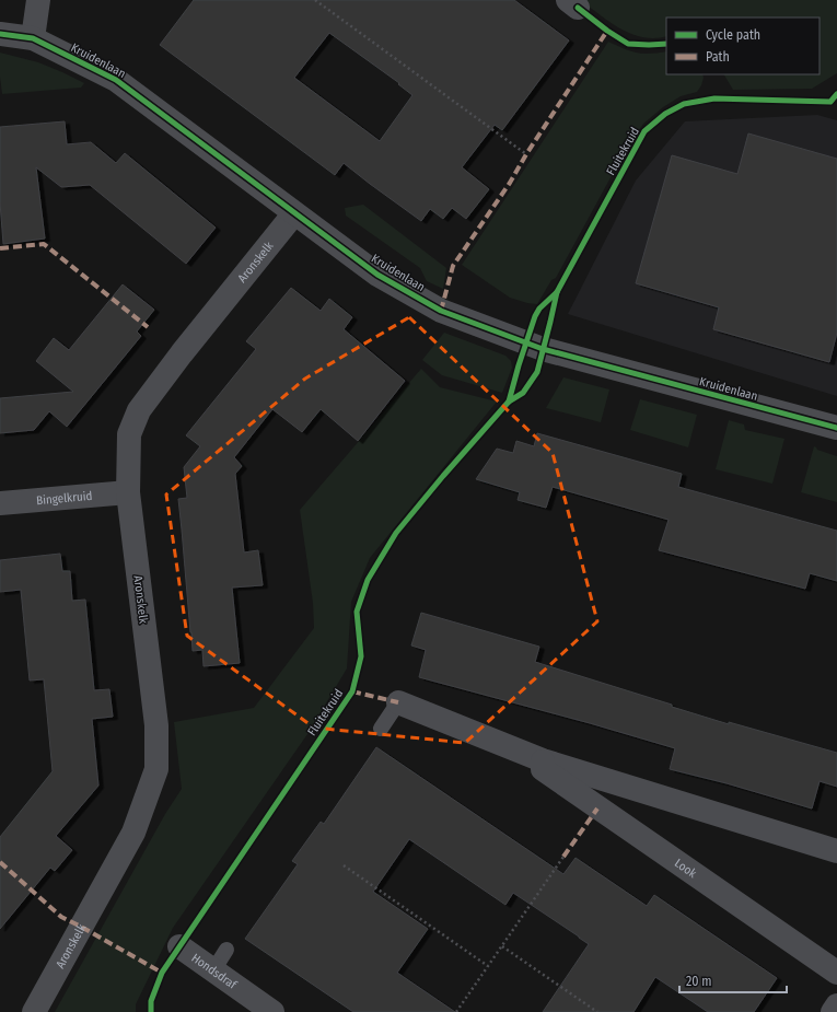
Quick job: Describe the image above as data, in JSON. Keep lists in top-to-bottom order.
{
  "streets": {
    "street": [
      "Kruidenlaan",
      "Aronskelk",
      "Bingelkruid",
      "Look",
      "Hondsdraf"
    ],
    "cycle path": ["Fluitekruid"]
  },
  "crossings": [
    ["Kruidenlaan", "Aronskelk"],
    ["Aronskelk", "Bingelkruid"]
  ],
  "legend": ["Cycle path", "Path"],
  "scale_bar": "20 m"
}
